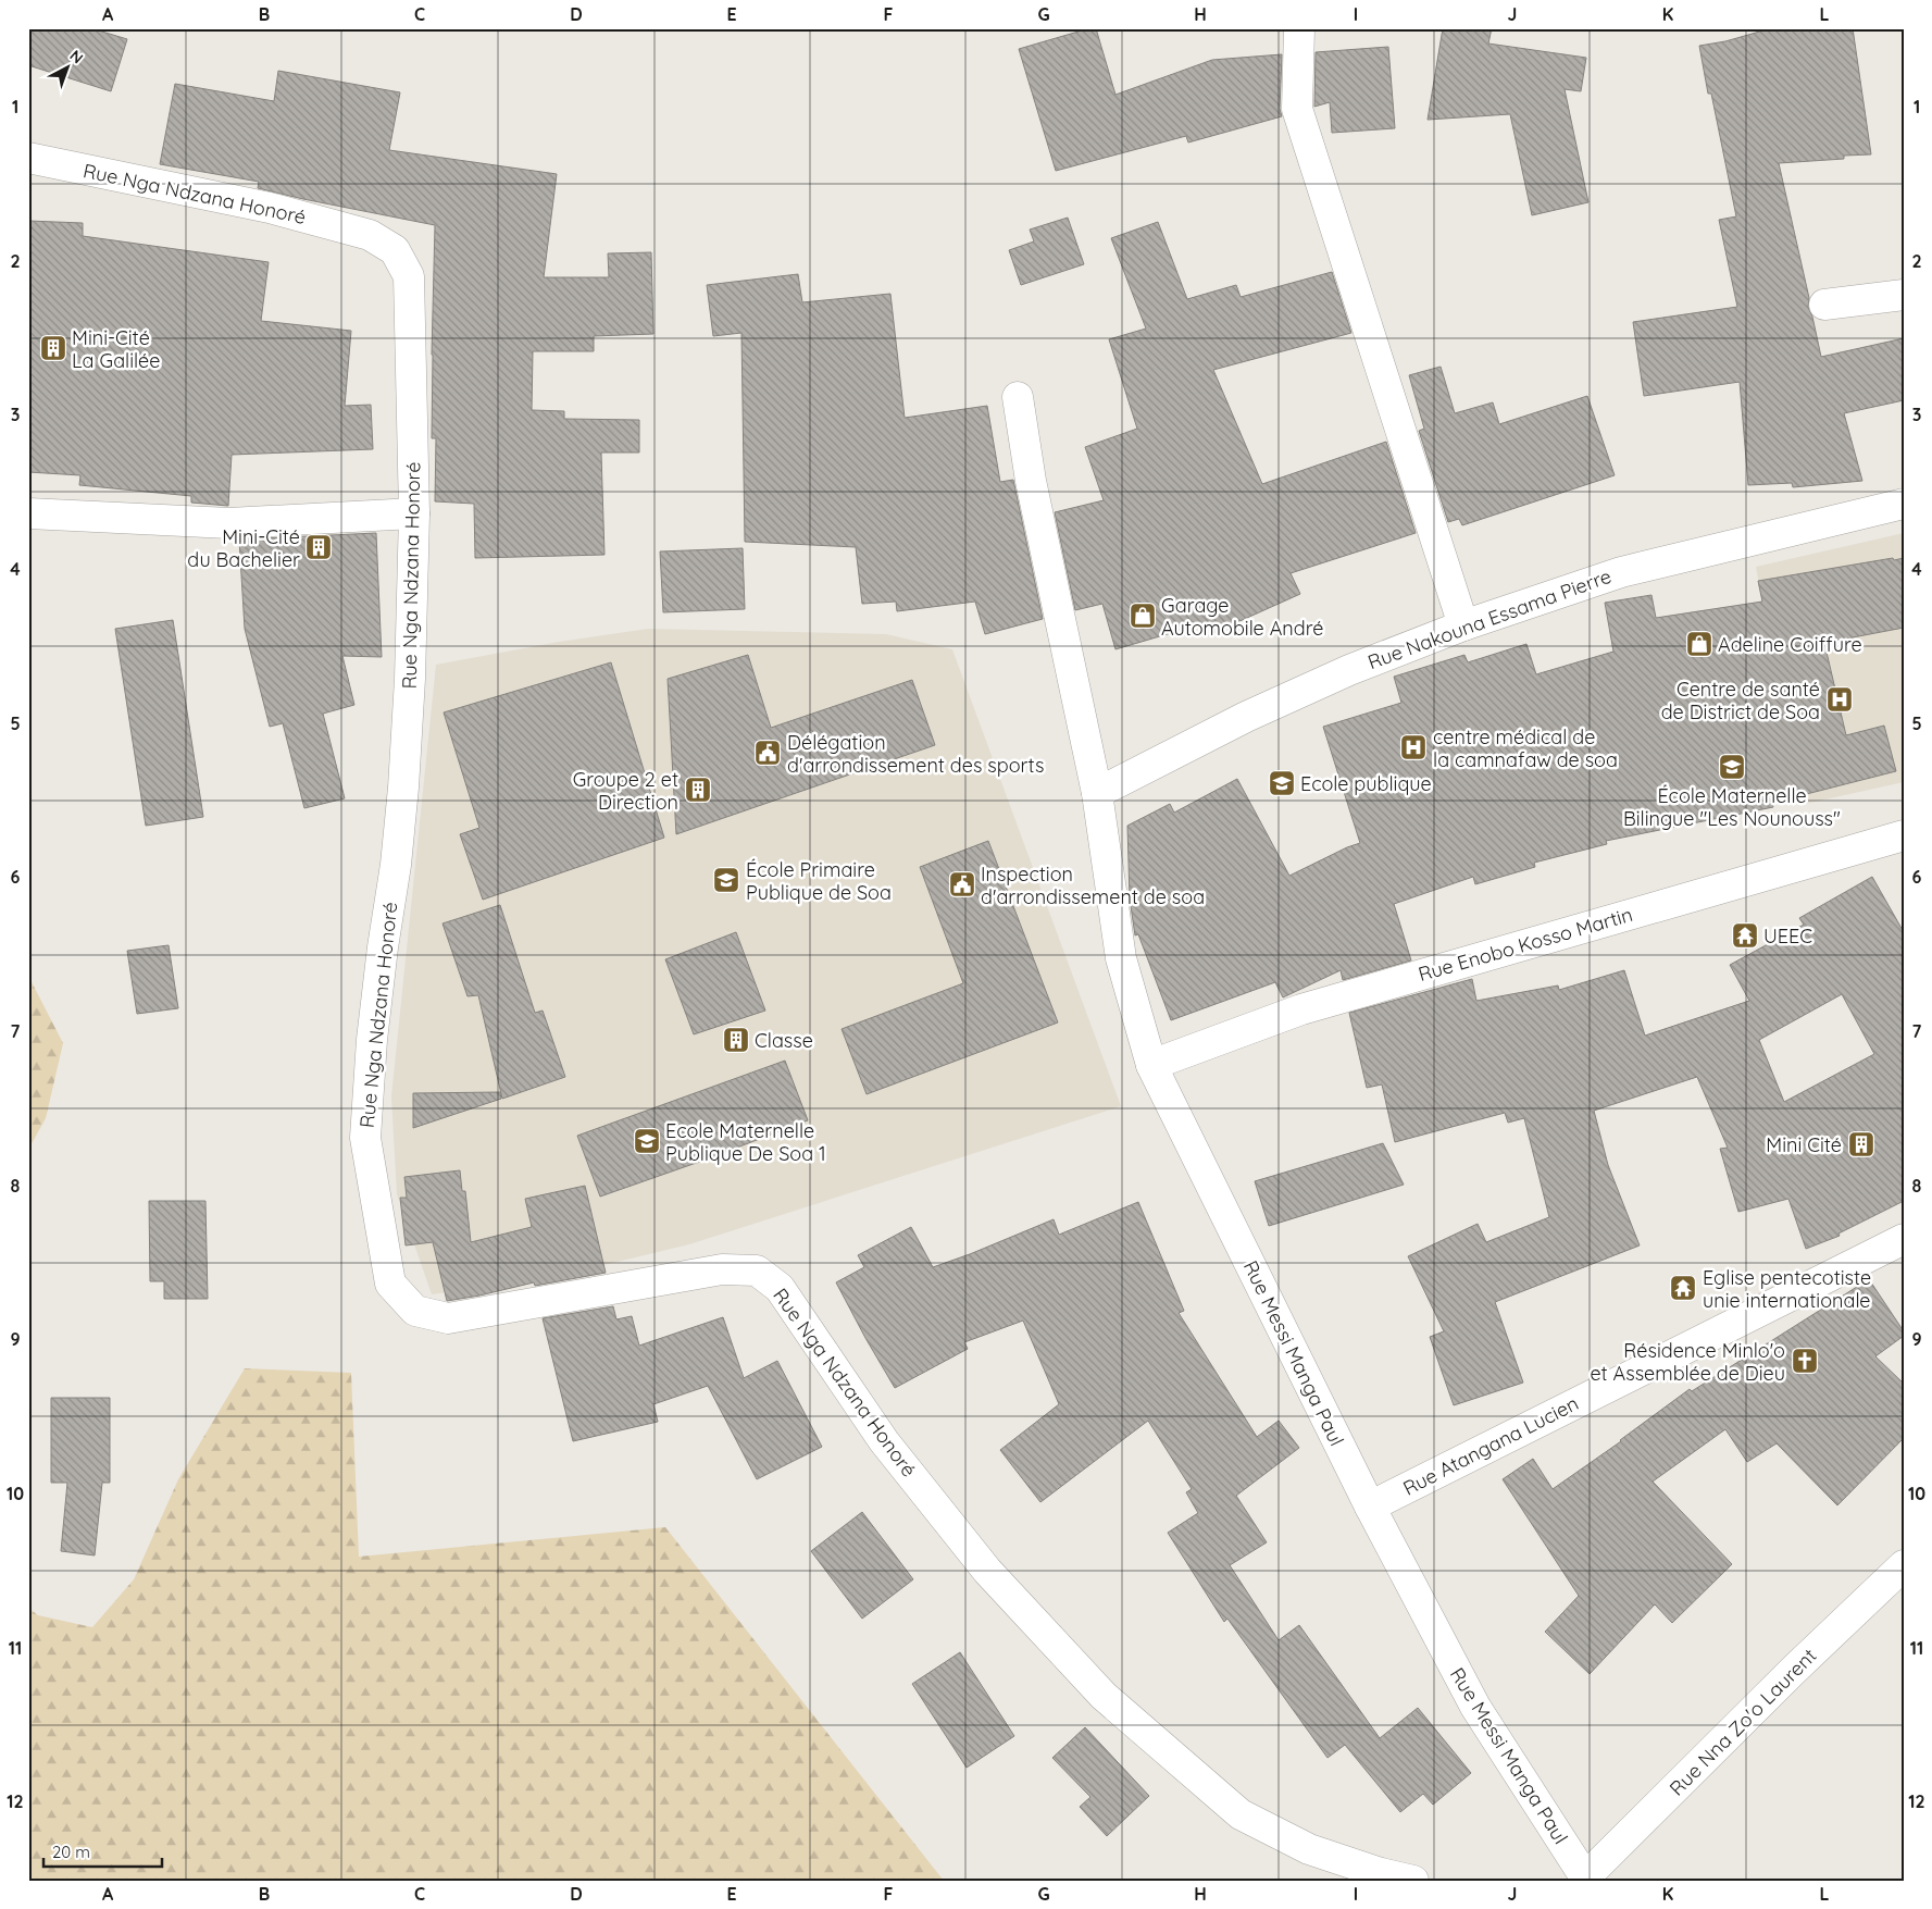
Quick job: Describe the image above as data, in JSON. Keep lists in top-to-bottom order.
{
  "streets": {
    "street": [
      "Rue Nga Ndzana Honoré",
      "Rue Nakouna Essama Pierre",
      "Rue Enobo Kosso Martin",
      "Rue Messi Manga Paul",
      "Rue Atangana Lucien",
      "Rue Nna Zo'o Laurent"
    ]
  },
  "crossings": [
    ["Rue Nakouna Essama Pierre", "Rue Messi Manga Paul"],
    ["Rue Enobo Kosso Martin", "Rue Messi Manga Paul"],
    ["Rue Messi Manga Paul", "Rue Atangana Lucien"],
    ["Rue Messi Manga Paul", "Rue Nna Zo'o Laurent"]
  ],
  "places": {
    "building": [
      "Mini-Cité La Galilée",
      "Mini-Cité du Bachelier",
      "Groupe 2 et Direction",
      "Classe",
      "Mini Cité"
    ],
    "shop": ["Garage Automobile André", "Adeline Coiffure"],
    "hospital": ["Centre de santé de District de Soa", "centre médical de la camnafaw de soa"],
    "public building": ["Délégation d'arrondissement des sports", "Inspection d'arrondissement de soa"],
    "school or university": [
      "École Maternelle Bilingue \"Les Nounouss\"",
      "Ecole publique",
      "École Primaire Publique de Soa",
      "Ecole Maternelle Publique De Soa 1"
    ],
    "temple": ["UEEC", "Eglise pentecotiste unie internationale"],
    "church": ["Résidence Minlo'o et Assemblée de Dieu"]
  },
  "scale_bar": "20 m",
  "north": "top right",
  "grid": {
    "columns": [
      "A",
      "B",
      "C",
      "D",
      "E",
      "F",
      "G",
      "H",
      "I",
      "J",
      "K",
      "L"
    ],
    "rows": [
      "1",
      "2",
      "3",
      "4",
      "5",
      "6",
      "7",
      "8",
      "9",
      "10",
      "11",
      "12"
    ]
  }
}
